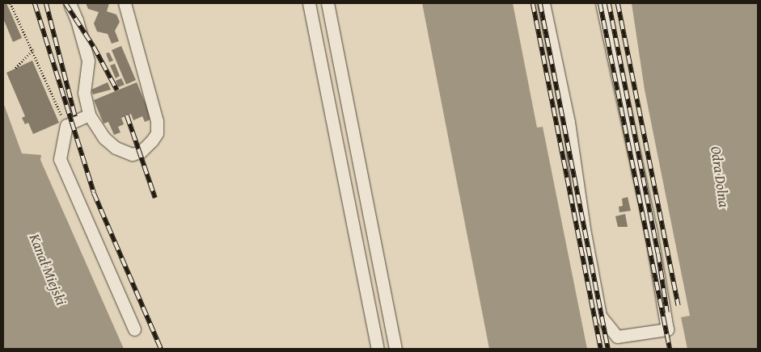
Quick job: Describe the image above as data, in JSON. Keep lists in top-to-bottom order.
{
  "water": ["Odra Dolna", "Kanał Miejski"]
}
